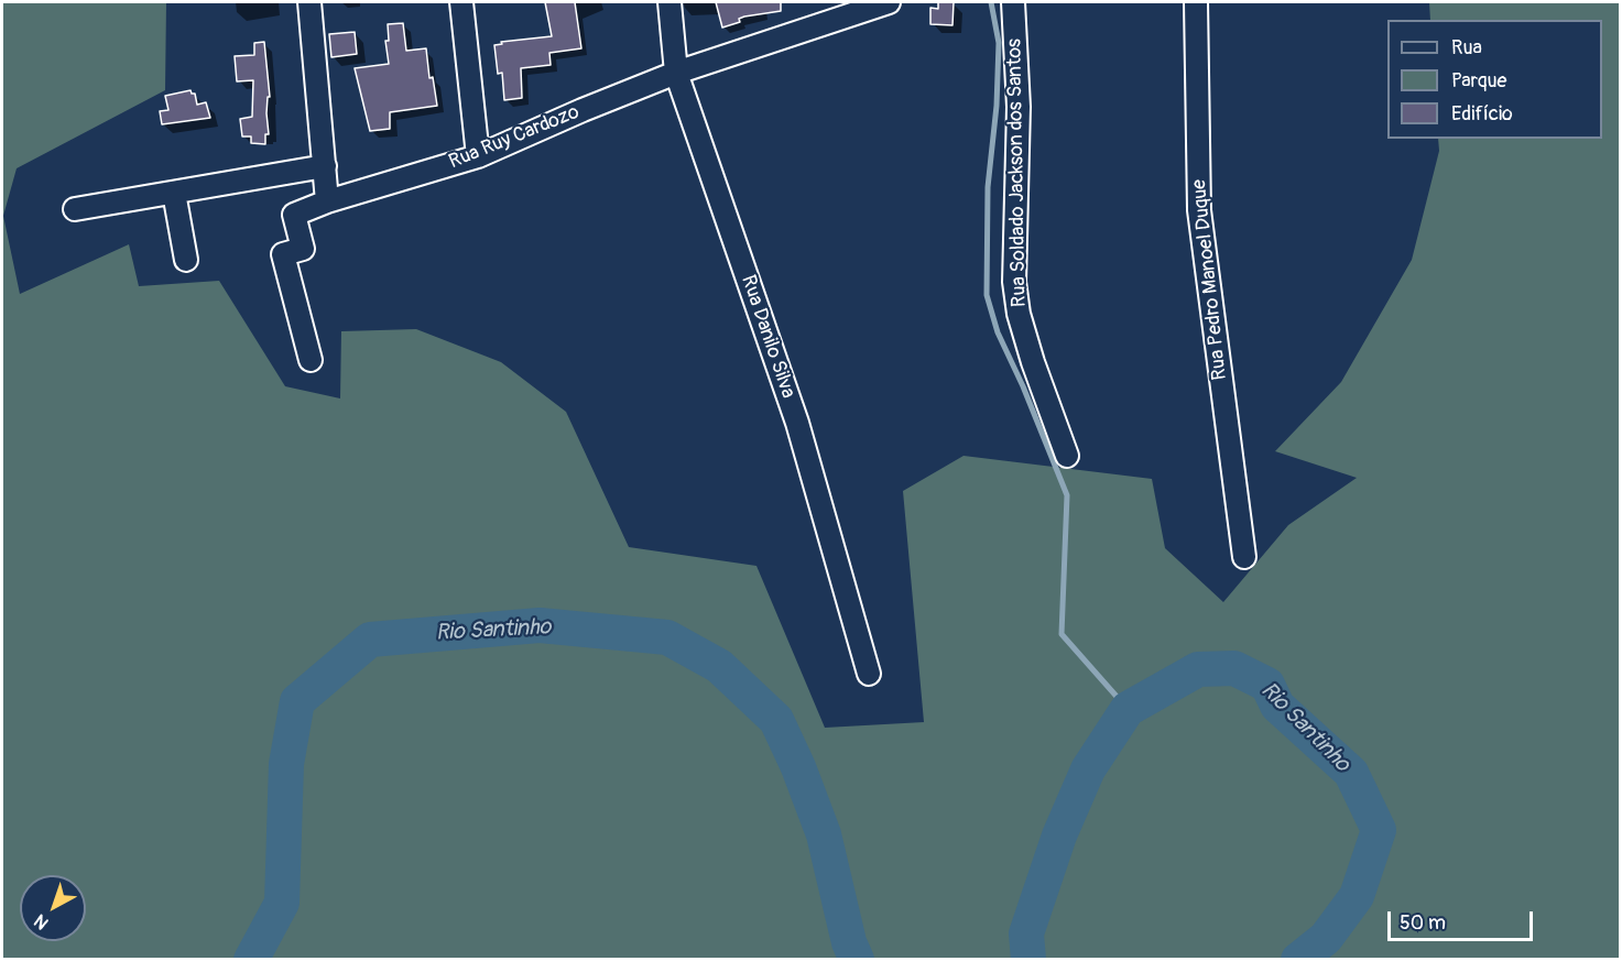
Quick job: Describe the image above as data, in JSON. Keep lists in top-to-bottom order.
{
  "streets": {
    "street": [
      "Rua Ruy Cardozo",
      "Rua Soldado Jackson dos Santos",
      "Rua Pedro Manoel Duque",
      "Rua Danilo Silva"
    ]
  },
  "crossings": [
    ["Rua Ruy Cardozo", "Rua Danilo Silva"]
  ],
  "water": ["Rio Santinho"],
  "legend": ["Rua", "Parque", "Edifício"],
  "scale_bar": "50 m",
  "north": "bottom left"
}
